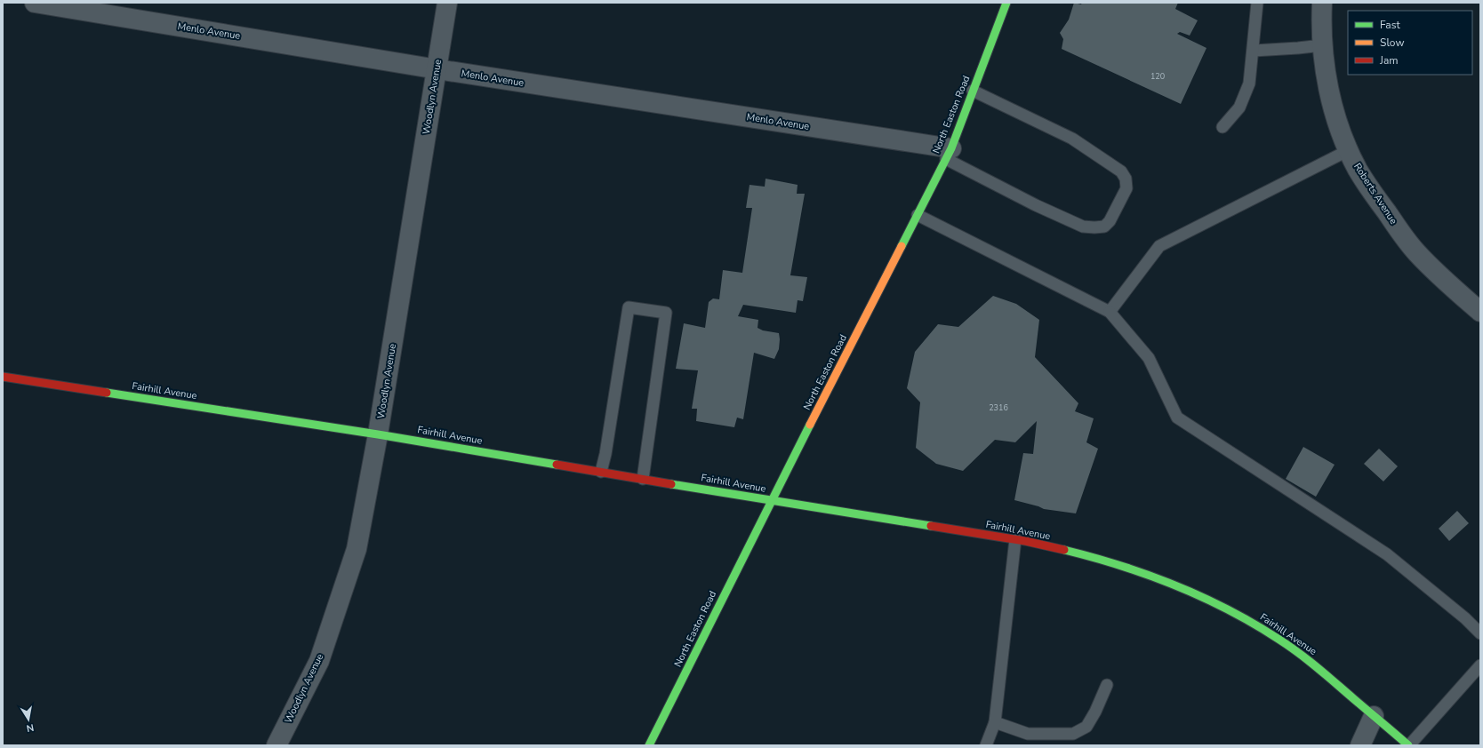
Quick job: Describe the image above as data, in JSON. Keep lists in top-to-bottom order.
{
  "streets": {
    "street": [
      "Menlo Avenue",
      "Woodlyn Avenue",
      "North Easton Road",
      "Roberts Avenue",
      "Fairhill Avenue"
    ]
  },
  "crossings": [
    ["Menlo Avenue", "Woodlyn Avenue"],
    ["Menlo Avenue", "North Easton Road"],
    ["Woodlyn Avenue", "Fairhill Avenue"],
    ["North Easton Road", "Fairhill Avenue"]
  ],
  "house_numbers": ["120", "2316"],
  "legend": ["Fast", "Slow", "Jam"],
  "north": "bottom"
}
